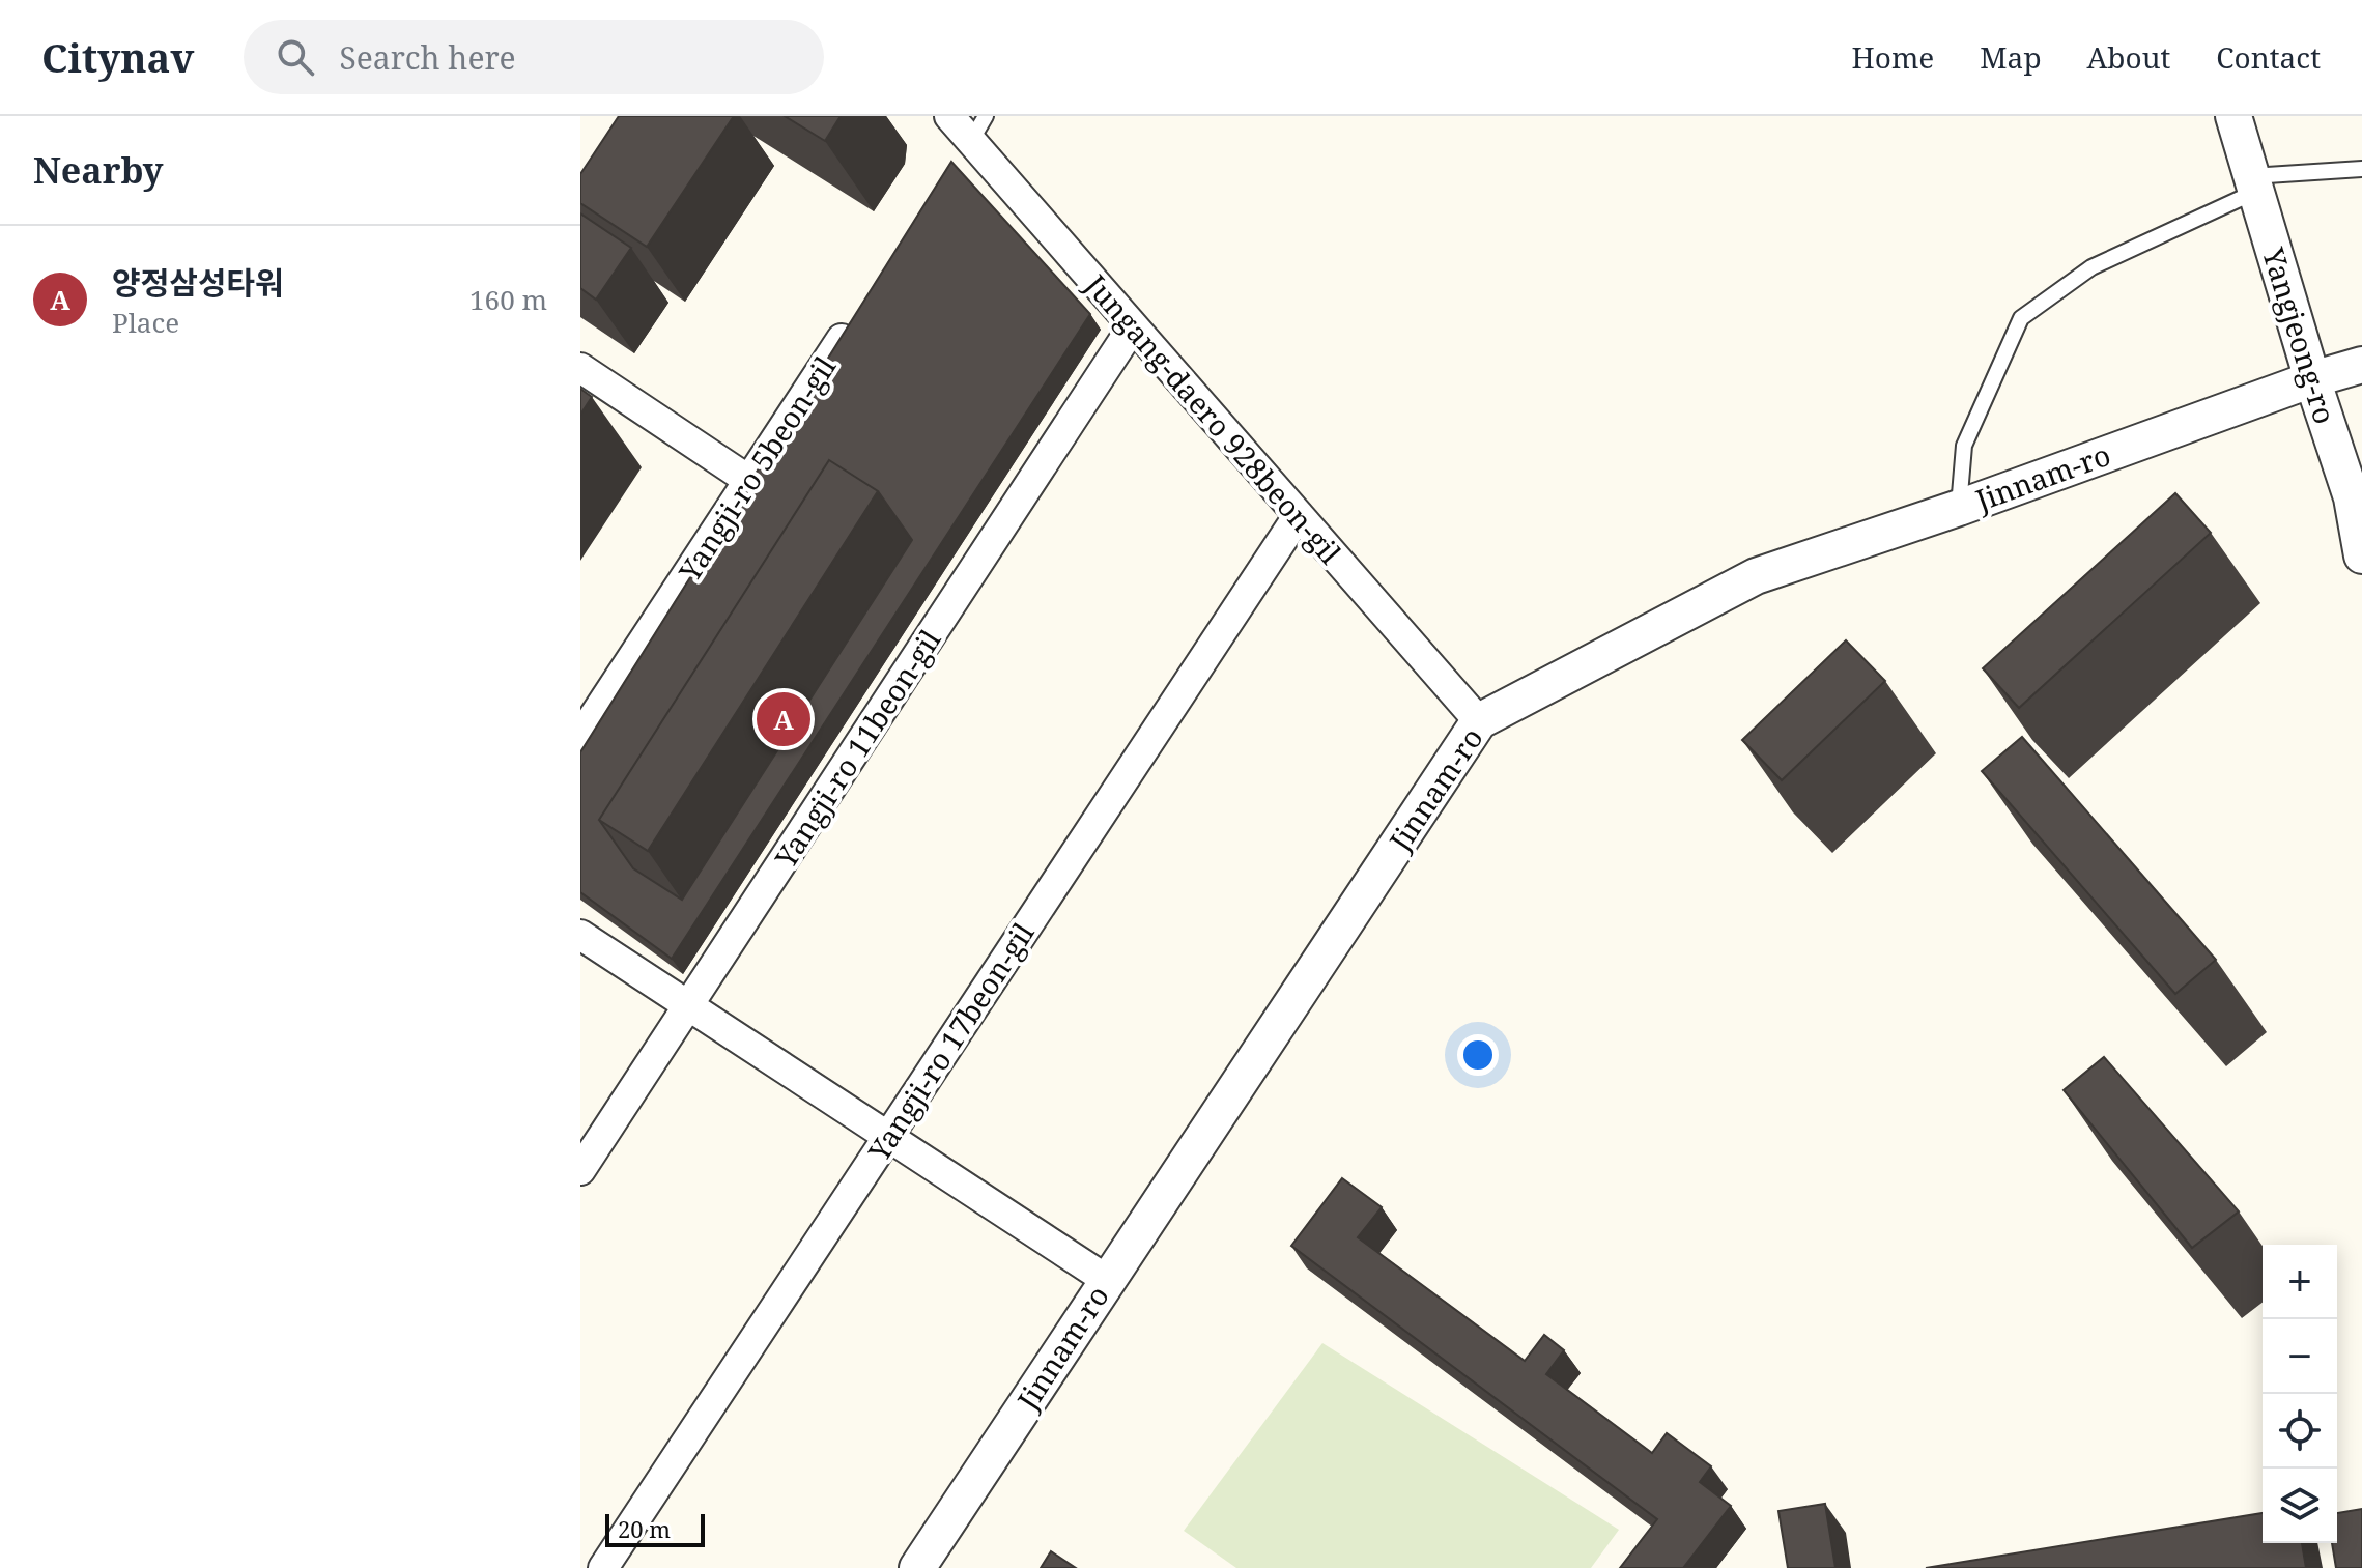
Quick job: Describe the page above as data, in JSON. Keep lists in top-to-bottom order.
{
  "streets": {
    "street": [
      "Yangjeong-ro",
      "Jungang-daero 928beon-gil",
      "Yangji-ro 5beon-gil",
      "Jinnam-ro",
      "Yangji-ro 11beon-gil",
      "Yangji-ro 17beon-gil"
    ]
  },
  "crossings": [
    ["Yangjeong-ro", "Jinnam-ro"],
    ["Jungang-daero 928beon-gil", "Jinnam-ro"],
    ["Jungang-daero 928beon-gil", "Yangji-ro 11beon-gil"],
    ["Jungang-daero 928beon-gil", "Yangji-ro 17beon-gil"]
  ],
  "scale_bar": "20 m",
  "page": {
    "header": "Citynav",
    "search": "Search here",
    "nav": [
      "Home",
      "Map",
      "About",
      "Contact"
    ],
    "heading": "Nearby",
    "list": [
      {
        "mark": "A",
        "name": "양정삼성타워",
        "note": "Place",
        "value": "160 m"
      }
    ],
    "pins": "A",
    "map_buttons": ["+", "−"],
    "scale": "20 m"
  }
}
